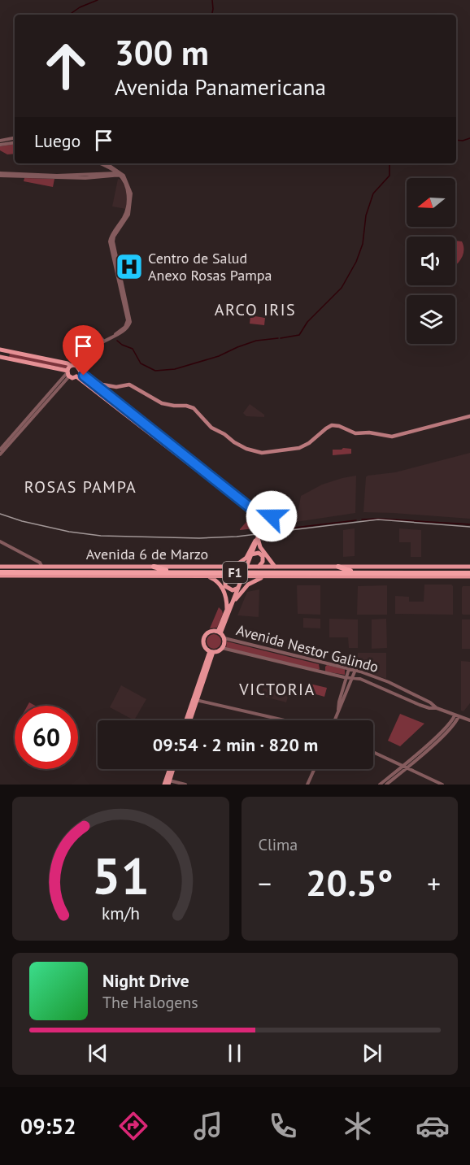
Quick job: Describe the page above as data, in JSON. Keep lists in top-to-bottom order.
{
  "streets": {
    "highway": ["Avenida 6 de Marzo", "F1"],
    "street": ["Avenida Nestor Galindo"]
  },
  "districts": ["ARCO IRIS", "ROSAS PAMPA", "VICTORIA"],
  "places": {
    "hospital": ["Centro de Salud Anexo Rosas Pampa"]
  },
  "north": "left",
  "page": {
    "turn": ["300 m", "Avenida Panamericana"],
    "then": "Luego",
    "limit": "60",
    "trip": "09:54 · 2 min · 820 m",
    "tile": "Clima",
    "heat": ["−", "20.5°", "+"],
    "song": ["Night Drive", "The Halogens"],
    "tabs": "09:52",
    "gauge": ["51", "km/h"]
  }
}
